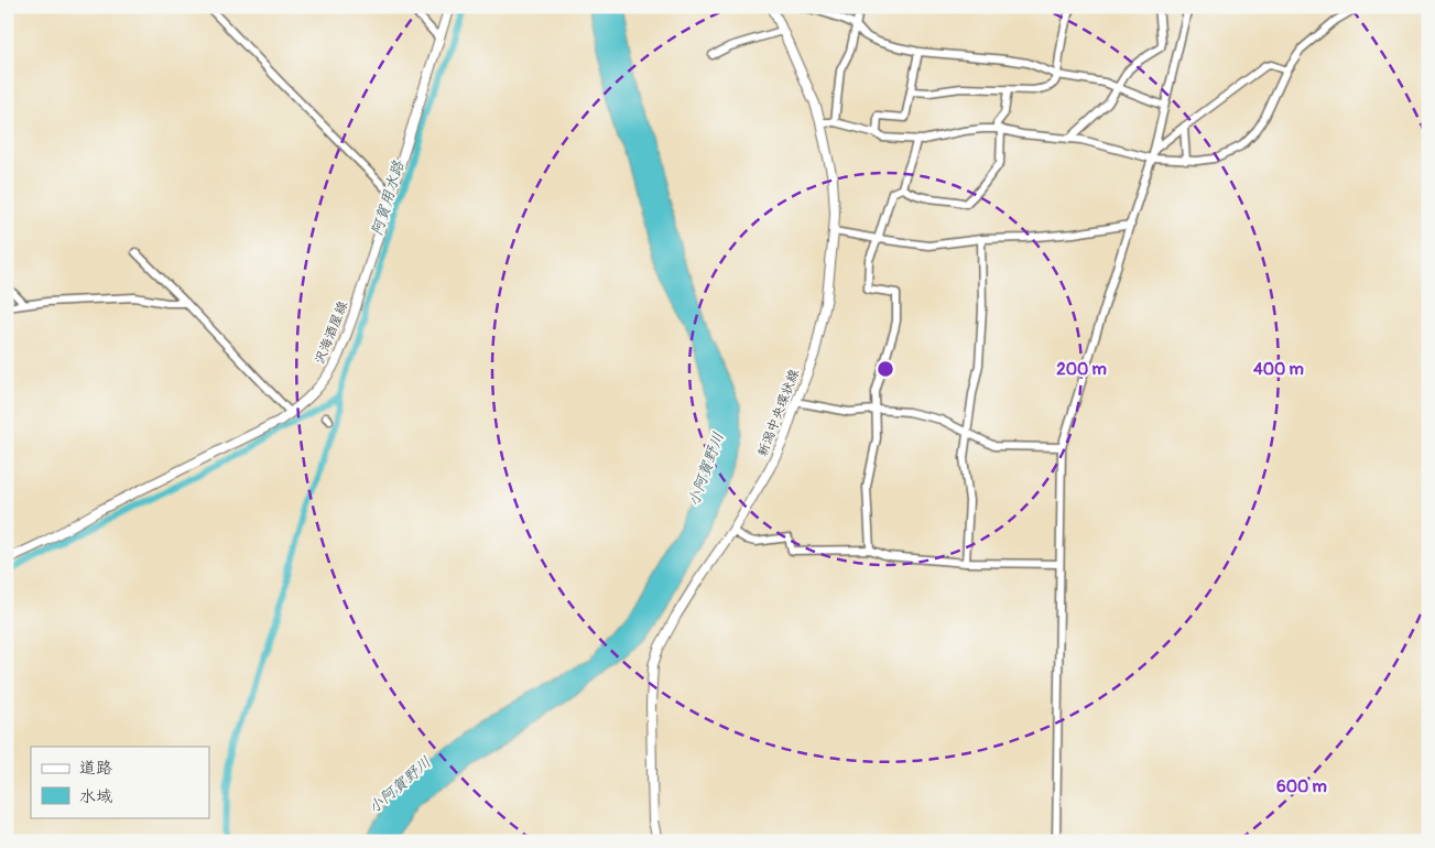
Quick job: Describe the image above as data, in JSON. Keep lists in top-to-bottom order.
{
  "streets": {
    "main road": ["沢海酒屋線", "新潟中央環状線"]
  },
  "water": ["阿賀用水路", "小阿賀野川"],
  "legend": ["道路", "水域"],
  "rings": ["200 m", "400 m", "600 m"]
}
